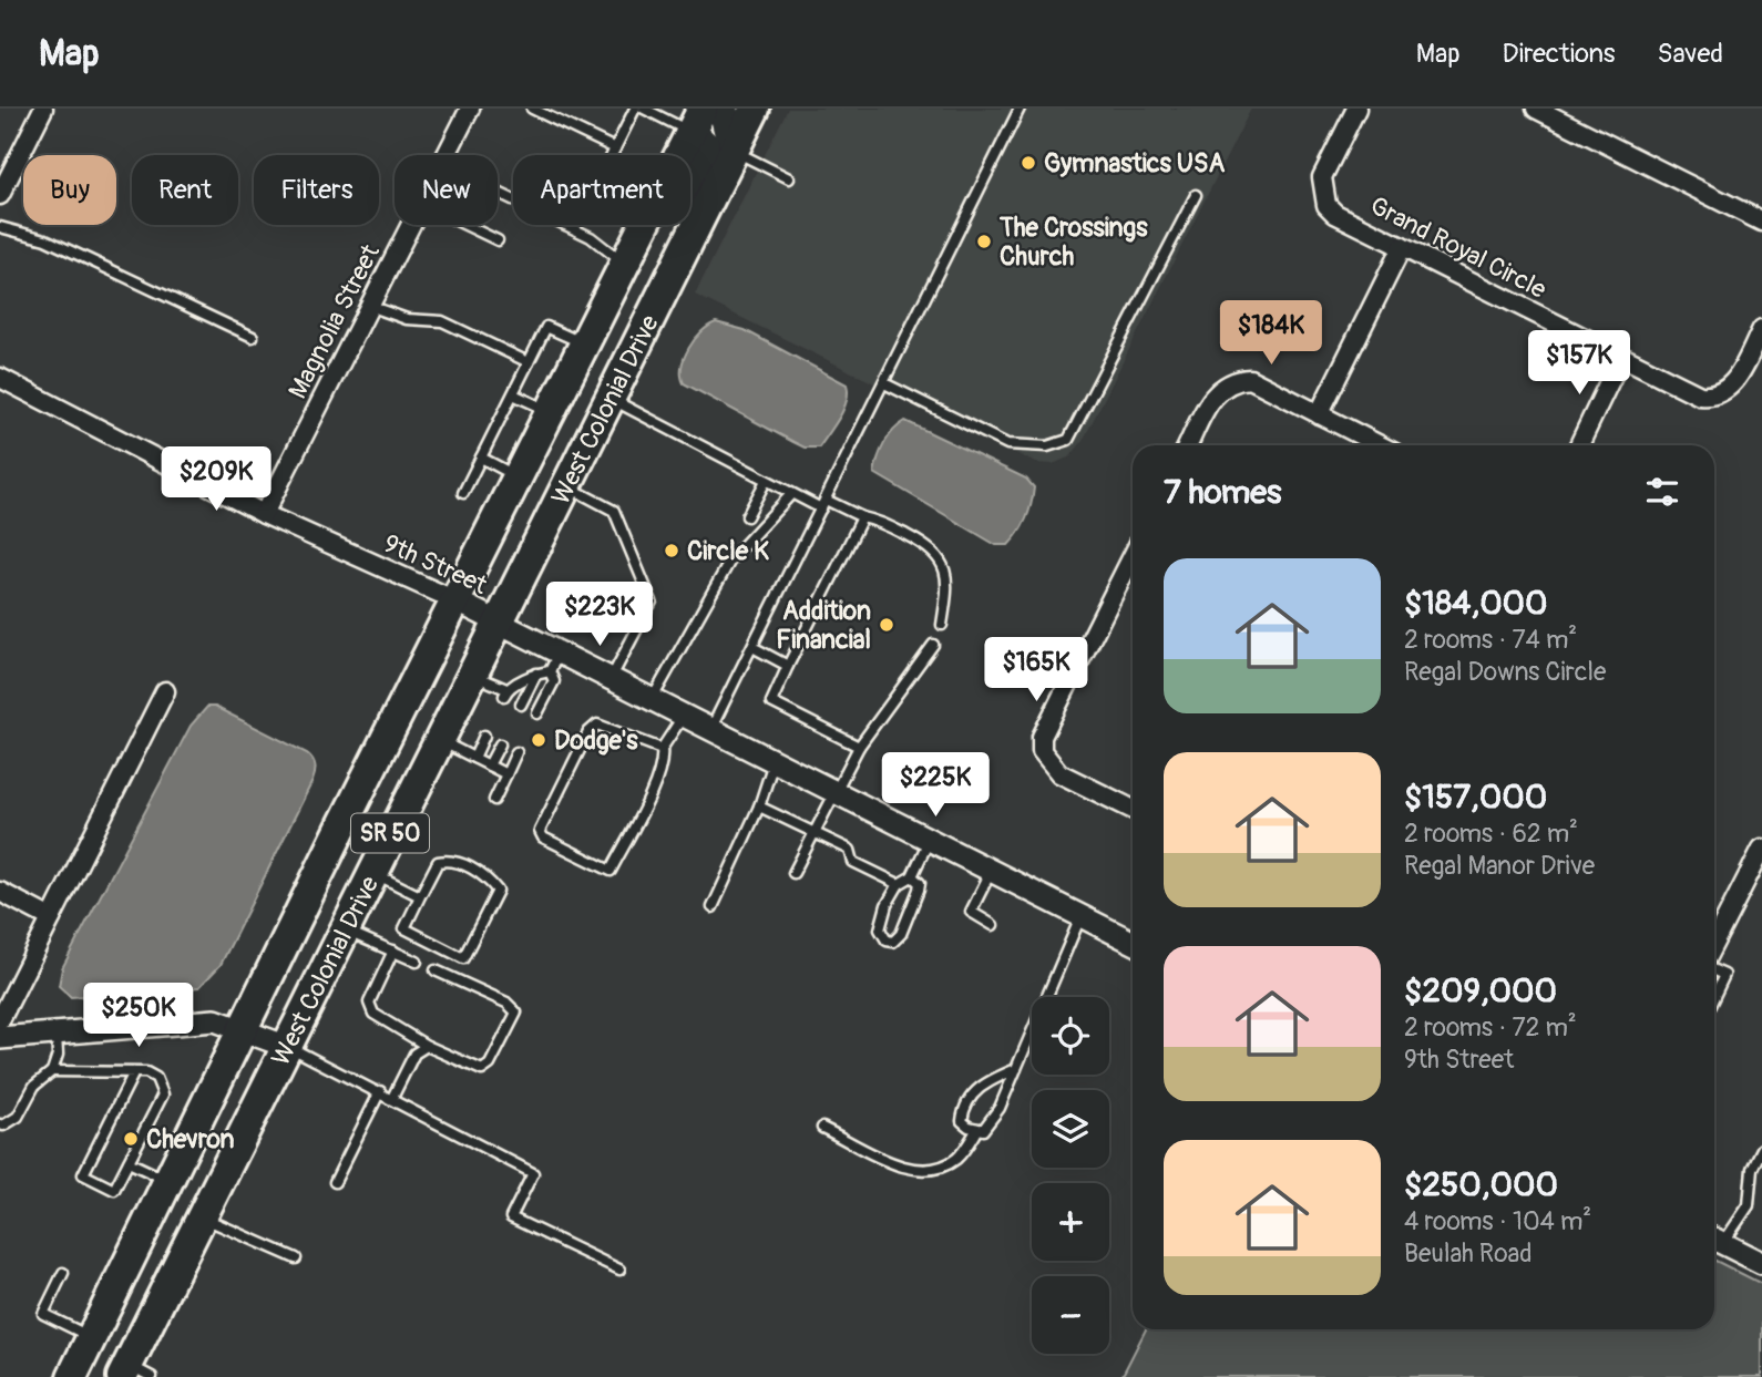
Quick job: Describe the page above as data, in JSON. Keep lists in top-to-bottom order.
{
  "streets": {
    "highway": ["West Colonial Drive", "SR 50"],
    "street": ["Grand Royal Circle", "Magnolia Street", "9th Street"]
  },
  "crossings": [
    ["Magnolia Street", "9th Street"],
    ["West Colonial Drive", "9th Street"]
  ],
  "places": [
    "Gymnastics USA",
    "The Crossings Church",
    "Circle K",
    "Addition Financial",
    "Dodge's",
    "Chevron"
  ],
  "page": {
    "header": "Map",
    "nav": ["Map", "Directions", "Saved"],
    "chip": [
      "Buy",
      "Rent",
      "Filters",
      "New",
      "Apartment"
    ],
    "price": [
      "$184K",
      "$157K",
      "$209K",
      "$223K",
      "$165K",
      "$225K",
      "$250K"
    ],
    "heading": "7 homes",
    "list": [
      {
        "name": "$184,000",
        "note": "2 rooms · 74 m² · Regal Downs Circle"
      },
      {
        "name": "$157,000",
        "note": "2 rooms · 62 m² · Regal Manor Drive"
      },
      {
        "name": "$209,000",
        "note": "2 rooms · 72 m² · 9th Street"
      },
      {
        "name": "$250,000",
        "note": "4 rooms · 104 m² · Beulah Road"
      }
    ],
    "map_buttons": ["+", "−"]
  }
}
